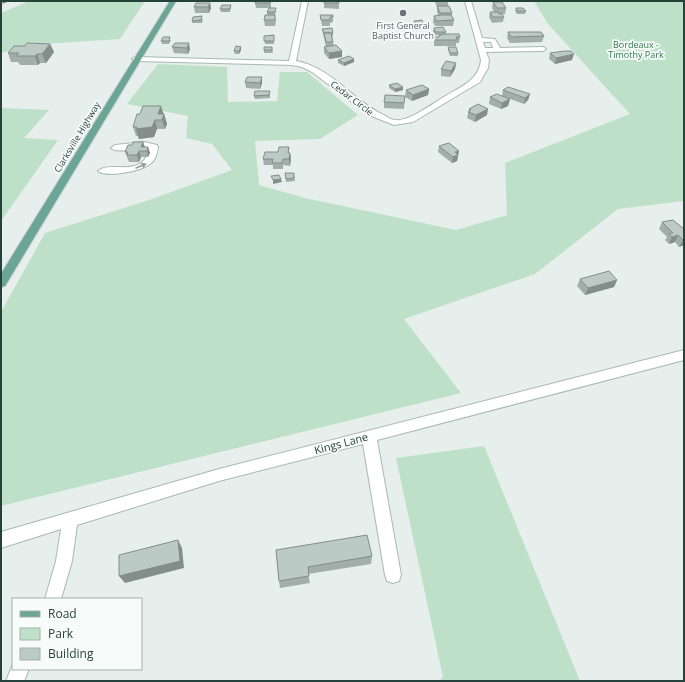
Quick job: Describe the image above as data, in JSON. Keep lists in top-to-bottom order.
{
  "streets": {
    "main road": ["Clarksville Highway"],
    "street": ["Cedar Circle", "Kings Lane"]
  },
  "crossings": [
    ["Cedar Circle", "Clarksville Highway"]
  ],
  "parks": ["Bordeaux - Timothy Park"],
  "places": ["First General Baptist Church"],
  "legend": ["Road", "Park", "Building"]
}
